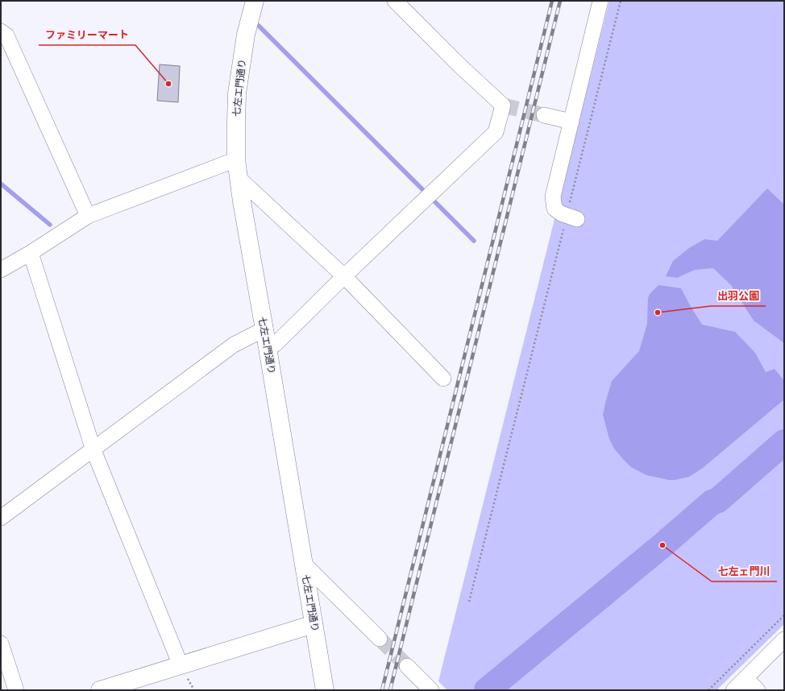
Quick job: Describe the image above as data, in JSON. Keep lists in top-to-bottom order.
{
  "streets": {
    "street": ["七左エ門通り"]
  },
  "places": ["ファミリーマート", "出羽公園", "七左ェ門川"]
}
